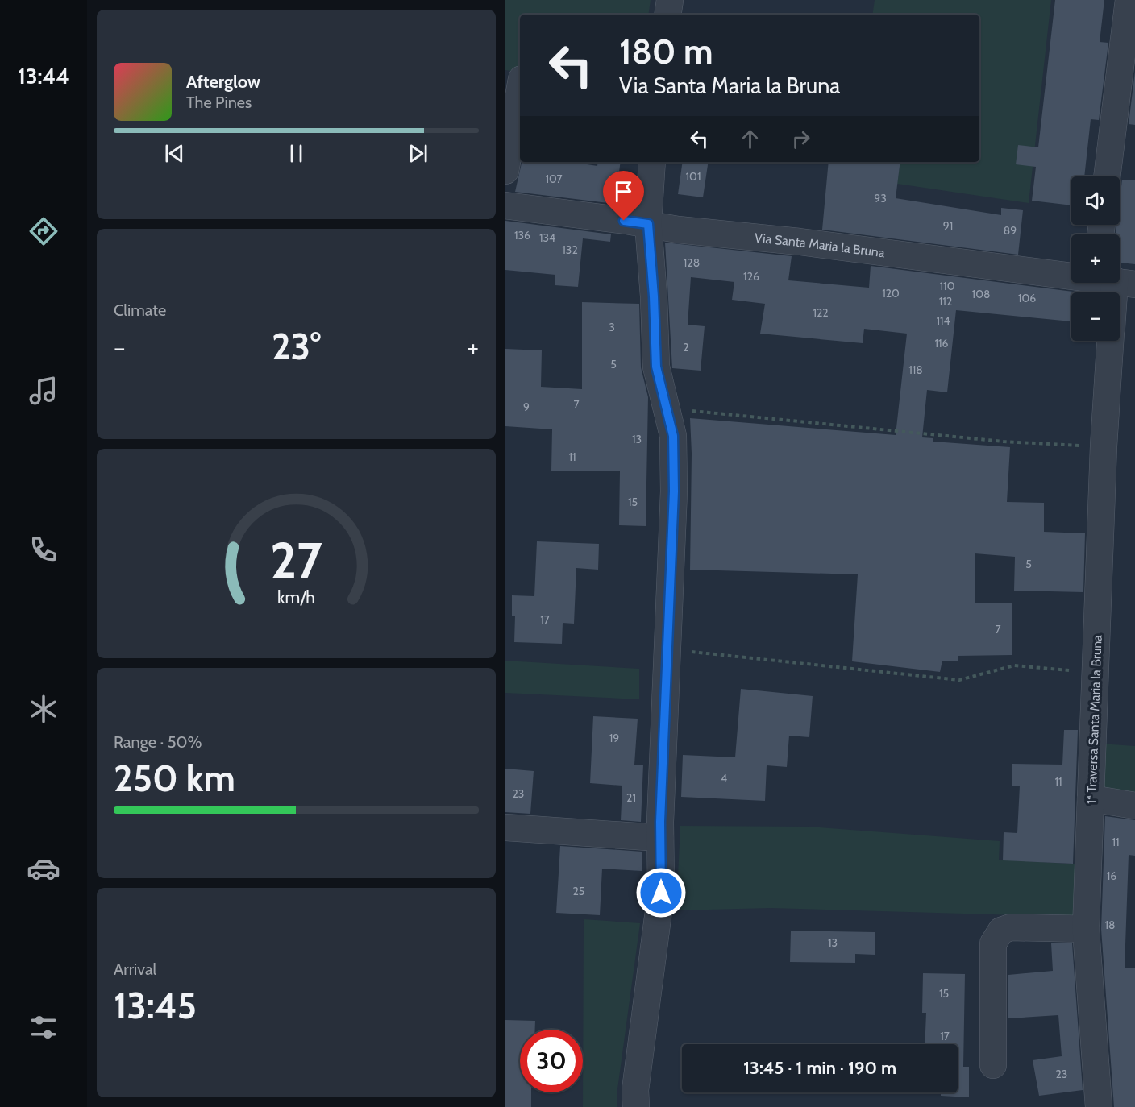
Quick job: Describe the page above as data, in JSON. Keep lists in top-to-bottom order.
{
  "streets": {
    "street": ["Via Santa Maria la Bruna", "1ª Traversa Santa Maria la Bruna"]
  },
  "house_numbers": [
    "101",
    "107",
    "93",
    "91",
    "89",
    "136",
    "134",
    "132",
    "128",
    "126",
    "110",
    "120",
    "108",
    "106",
    "112",
    "122",
    "114",
    "3",
    "116",
    "2",
    "5",
    "118",
    "7",
    "9",
    "13",
    "11",
    "15",
    "5",
    "17",
    "7",
    "19",
    "4",
    "11",
    "23",
    "21",
    "11",
    "16",
    "25",
    "18",
    "13",
    "15",
    "17",
    "23"
  ],
  "page": {
    "tabs": "13:44",
    "turn": ["180 m", "Via Santa Maria la Bruna"],
    "song": ["Afterglow", "The Pines"],
    "map_buttons": ["+", "−"],
    "tile": [
      "Climate",
      ["Range · 50%", "250 km"],
      ["Arrival", "13:45"]
    ],
    "heat": ["−", "23°", "+"],
    "limit": "30",
    "trip": "13:45 · 1 min · 190 m",
    "gauge": ["27", "km/h"]
  }
}
